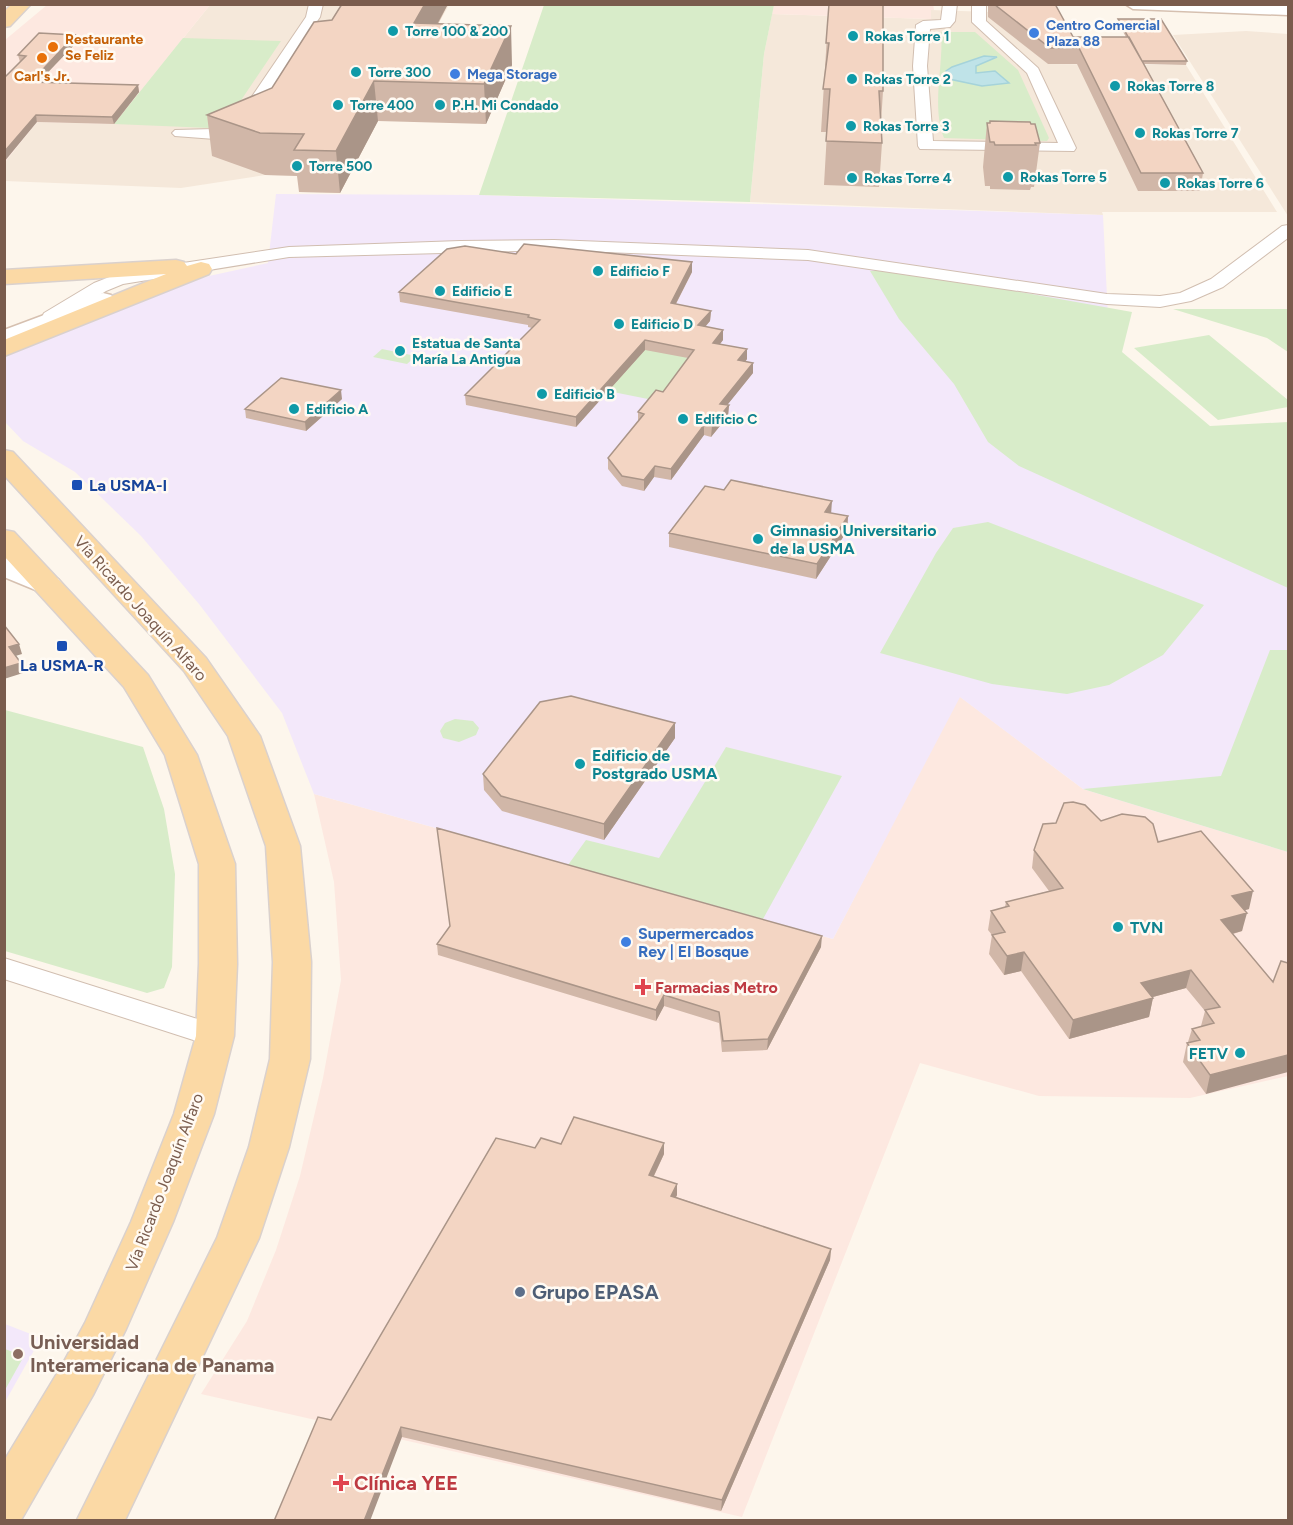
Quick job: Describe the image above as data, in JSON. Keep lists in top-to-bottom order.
{
  "streets": {
    "main road": ["Vía Ricardo Joaquín Alfaro"]
  },
  "places": {
    "other": [
      "Torre 100 & 200",
      "Centro Comercial Plaza 88",
      "Rokas Torre 1",
      "Restaurante Se Feliz",
      "Carl's Jr.",
      "Torre 300",
      "Mega Storage",
      "Rokas Torre 2",
      "Rokas Torre 8",
      "Torre 400",
      "P.H. Mi Condado",
      "Rokas Torre 3",
      "Rokas Torre 7",
      "Torre 500",
      "Rokas Torre 5",
      "Rokas Torre 4",
      "Rokas Torre 6",
      "Edificio F",
      "Edificio E",
      "Edificio D",
      "Estatua de Santa María La Antigua",
      "Edificio B",
      "Edificio A",
      "Edificio C",
      "Gimnasio Universitario de la USMA",
      "Edificio de Postgrado USMA",
      "TVN",
      "Supermercados Rey | El Bosque",
      "FETV",
      "Grupo EPASA",
      "Universidad Interamericana de Panama"
    ],
    "transit": ["La USMA-I", "La USMA-R"],
    "health": ["Farmacias Metro", "Clínica YEE"]
  }
}
